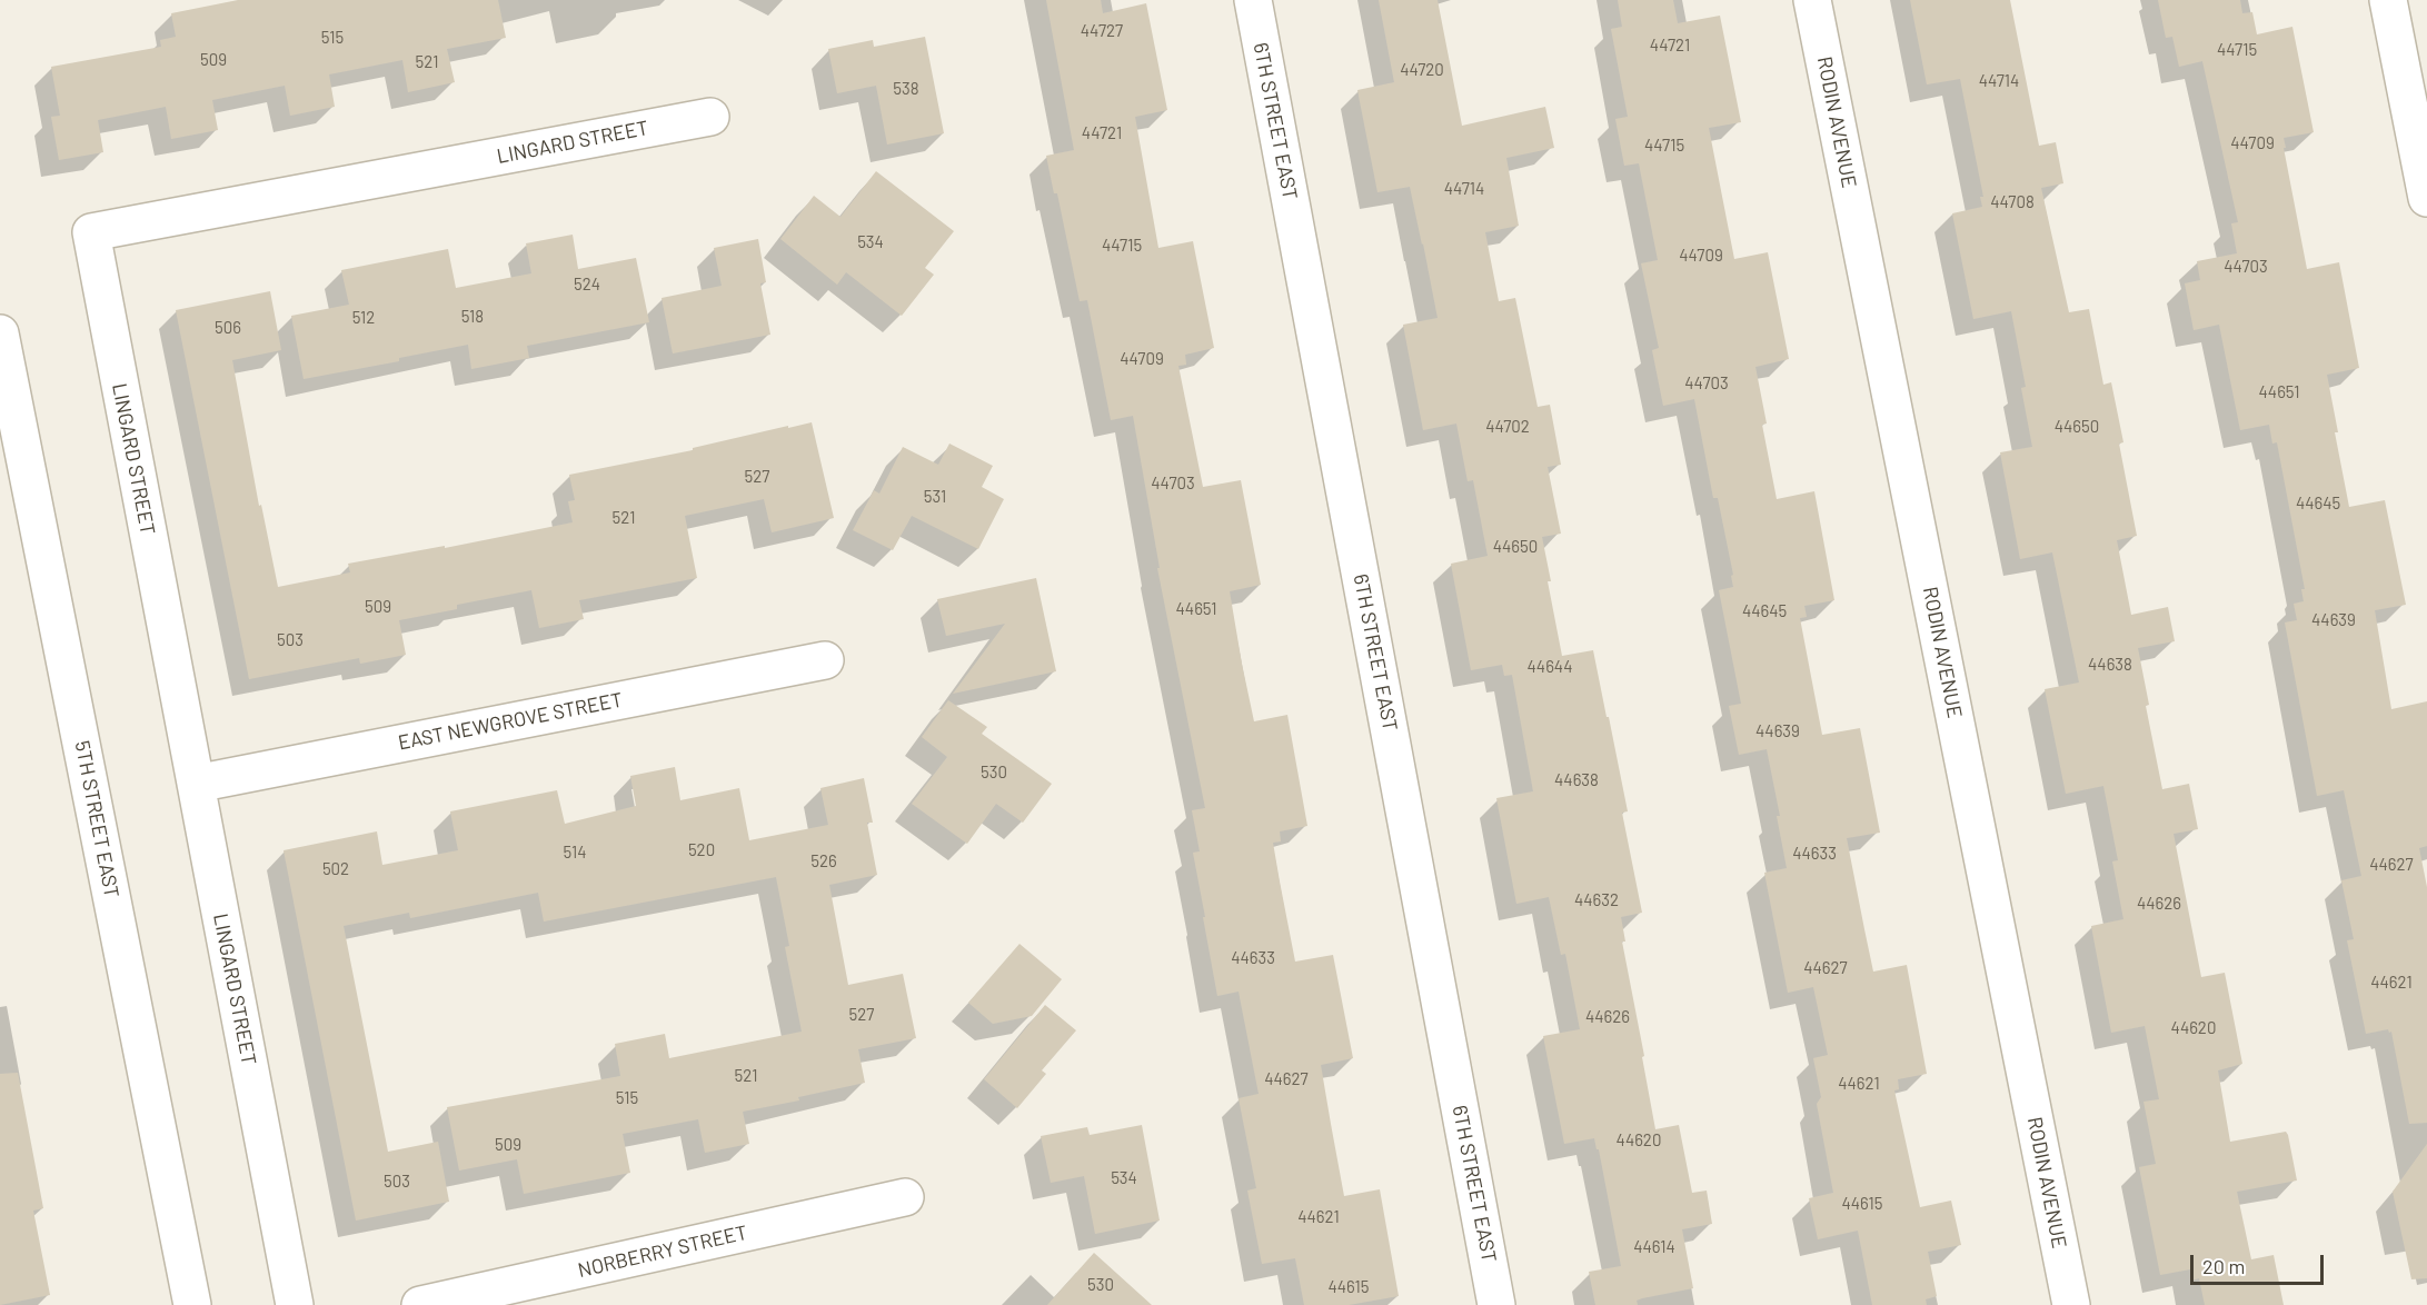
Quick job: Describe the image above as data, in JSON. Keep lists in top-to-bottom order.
{
  "streets": {
    "street": [
      "6TH STREET EAST",
      "RODIN AVENUE",
      "LINGARD STREET",
      "EAST NEWGROVE STREET",
      "5TH STREET EAST",
      "NORBERRY STREET"
    ]
  },
  "crossings": [
    ["LINGARD STREET", "EAST NEWGROVE STREET"]
  ],
  "house_numbers": [
    "44727",
    "515",
    "44721",
    "44715",
    "509",
    "521",
    "44720",
    "44714",
    "538",
    "44721",
    "44709",
    "44715",
    "44714",
    "44708",
    "534",
    "44715",
    "44709",
    "44703",
    "524",
    "518",
    "512",
    "506",
    "44709",
    "44703",
    "44651",
    "44702",
    "44650",
    "527",
    "44703",
    "531",
    "44645",
    "521",
    "44650",
    "509",
    "44651",
    "44645",
    "44639",
    "503",
    "44638",
    "44644",
    "44639",
    "530",
    "44638",
    "520",
    "514",
    "44633",
    "526",
    "44627",
    "502",
    "44632",
    "44626",
    "44633",
    "44627",
    "44621",
    "527",
    "44626",
    "44620",
    "521",
    "44627",
    "44621",
    "515",
    "44620",
    "509",
    "534",
    "503",
    "44615",
    "44621",
    "44614",
    "530",
    "44615"
  ],
  "scale_bar": "20 m"
}
